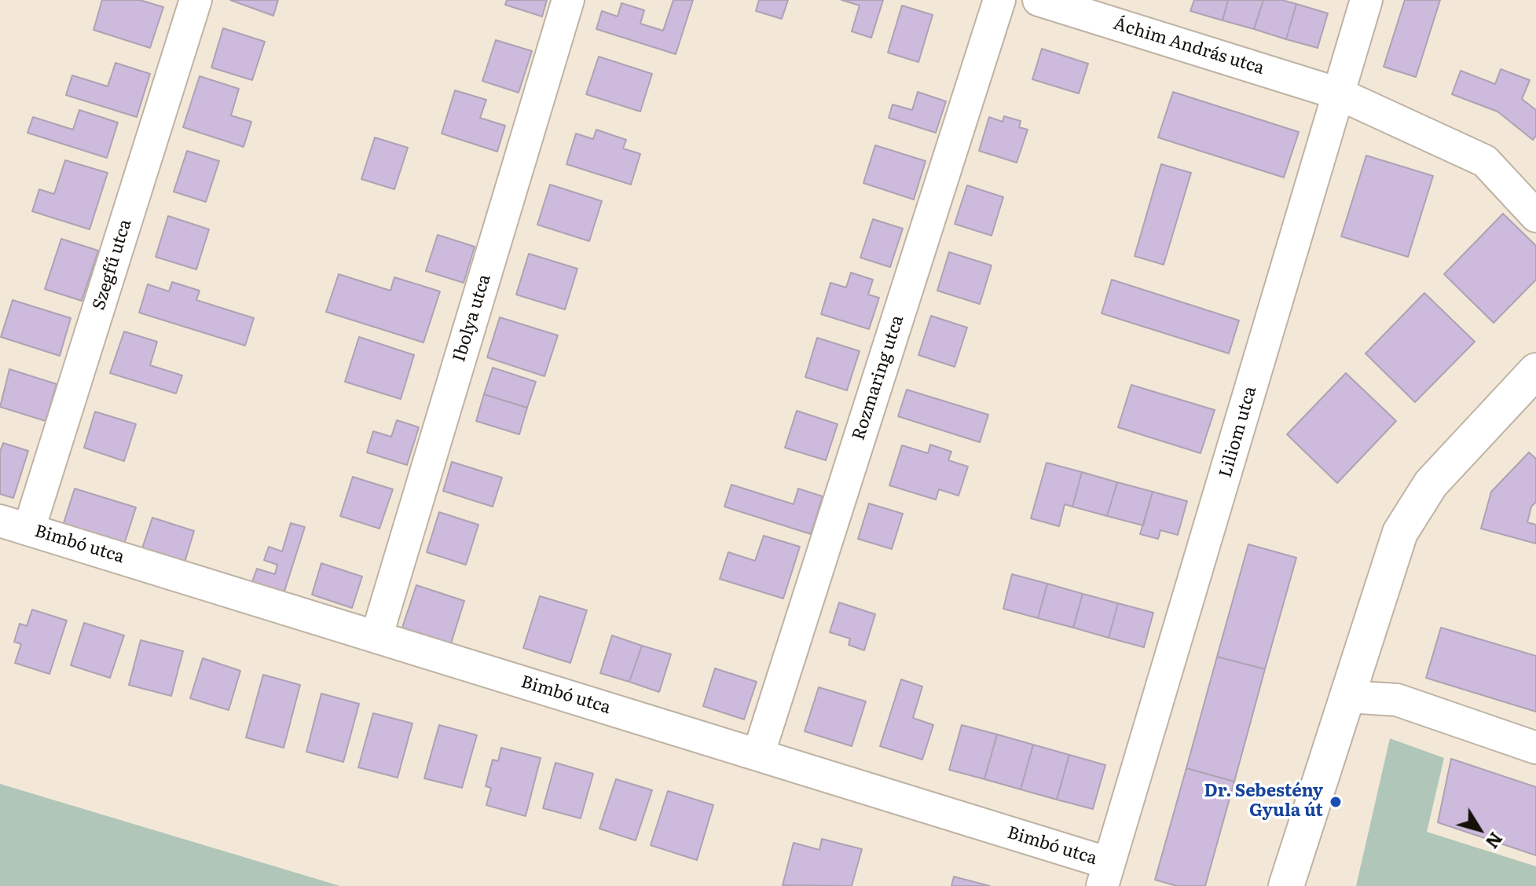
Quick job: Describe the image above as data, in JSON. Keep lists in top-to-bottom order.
{
  "streets": {
    "street": [
      "Áchim András utca",
      "Szegfű utca",
      "Ibolya utca",
      "Rozmaring utca",
      "Liliom utca",
      "Bimbó utca"
    ]
  },
  "crossings": [
    ["Áchim András utca", "Liliom utca"],
    ["Szegfű utca", "Bimbó utca"],
    ["Ibolya utca", "Bimbó utca"],
    ["Rozmaring utca", "Bimbó utca"],
    ["Liliom utca", "Bimbó utca"]
  ],
  "places": ["Dr. Sebestény Gyula út"],
  "north": "bottom right"
}
